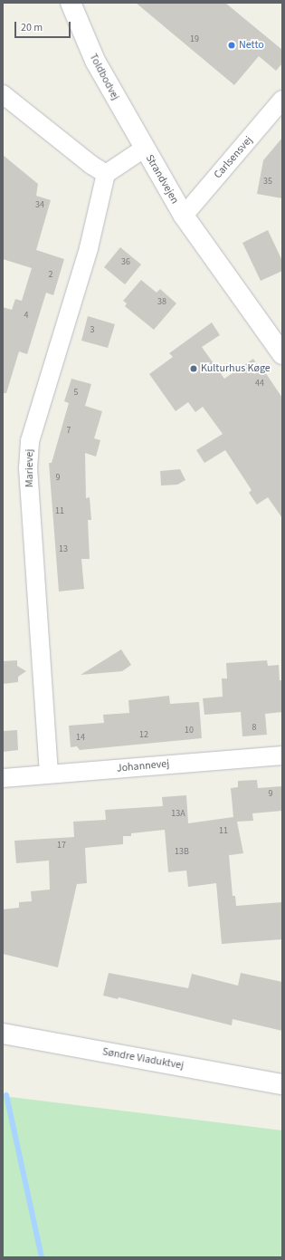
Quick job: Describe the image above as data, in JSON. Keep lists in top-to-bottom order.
{
  "streets": {
    "street": [
      "Toldbodvej",
      "Carlsensvej",
      "Strandvejen",
      "Marievej",
      "Johannevej",
      "Søndre Viaduktvej"
    ]
  },
  "crossings": [
    ["Toldbodvej", "Strandvejen"],
    ["Carlsensvej", "Strandvejen"],
    ["Strandvejen", "Marievej"],
    ["Marievej", "Johannevej"]
  ],
  "places": ["Netto", "Kulturhus Køge"],
  "house_numbers": [
    "19",
    "35",
    "34",
    "36",
    "2",
    "38",
    "4",
    "3",
    "44",
    "5",
    "7",
    "9",
    "11",
    "13",
    "8",
    "10",
    "12",
    "14",
    "9",
    "13A",
    "11",
    "17",
    "13B"
  ],
  "scale_bar": "20 m"
}
